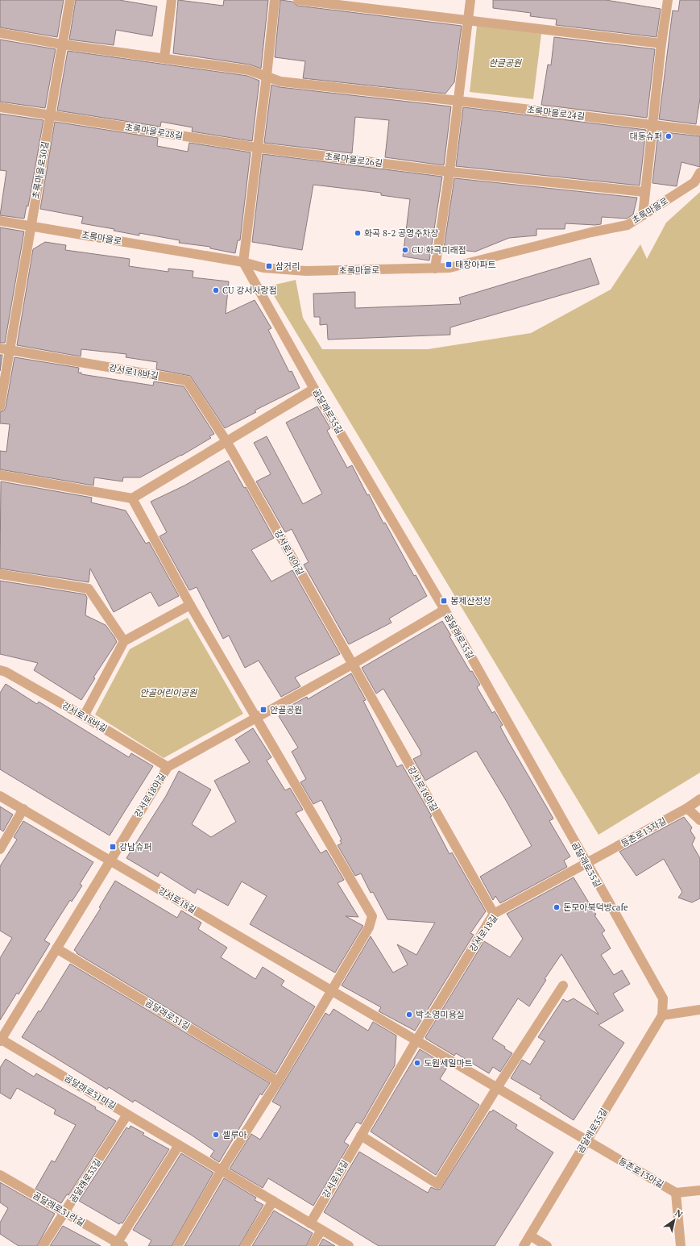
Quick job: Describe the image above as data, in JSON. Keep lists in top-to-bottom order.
{
  "streets": {
    "street": [
      "초록마을로24길",
      "초록마을로28길",
      "초록마을로26길",
      "초록마을로30길",
      "초록마을로",
      "강서로18바길",
      "곰달래로35길",
      "강서로18아길",
      "등촌로13자길",
      "강서로18길",
      "곰달래로31길",
      "곰달래로31마길",
      "등촌로13아길",
      "곰달래로33길",
      "곰달래로31라길"
    ]
  },
  "crossings": [
    ["초록마을로28길", "초록마을로26길"],
    ["초록마을로28길", "초록마을로30길"],
    ["초록마을로30길", "초록마을로"],
    ["초록마을로", "곰달래로35길"],
    ["강서로18바길", "강서로18아길"],
    ["곰달래로35길", "강서로18아길"],
    ["곰달래로35길", "등촌로13자길"],
    ["곰달래로35길", "강서로18길"],
    ["곰달래로35길", "등촌로13아길"],
    ["강서로18아길", "강서로18길"],
    ["등촌로13자길", "강서로18길"],
    ["강서로18길", "곰달래로31마길"],
    ["강서로18길", "등촌로13아길"],
    ["곰달래로31마길", "곰달래로33길"],
    ["곰달래로33길", "곰달래로31라길"]
  ],
  "parks": ["한글공원", "안골어린이공원"],
  "places": {
    "other": [
      "대동슈퍼",
      "화곡 8-2 공영주차장",
      "CU 화곡미래점",
      "CU 강서사랑점",
      "돈모아북덕방cafe",
      "박소영미용실",
      "도원세일마트",
      "셀루아"
    ],
    "transit": [
      "태창아파트",
      "삼거리",
      "봉제산정상",
      "안골공원",
      "강남슈퍼"
    ]
  },
  "north": "top right"
}
